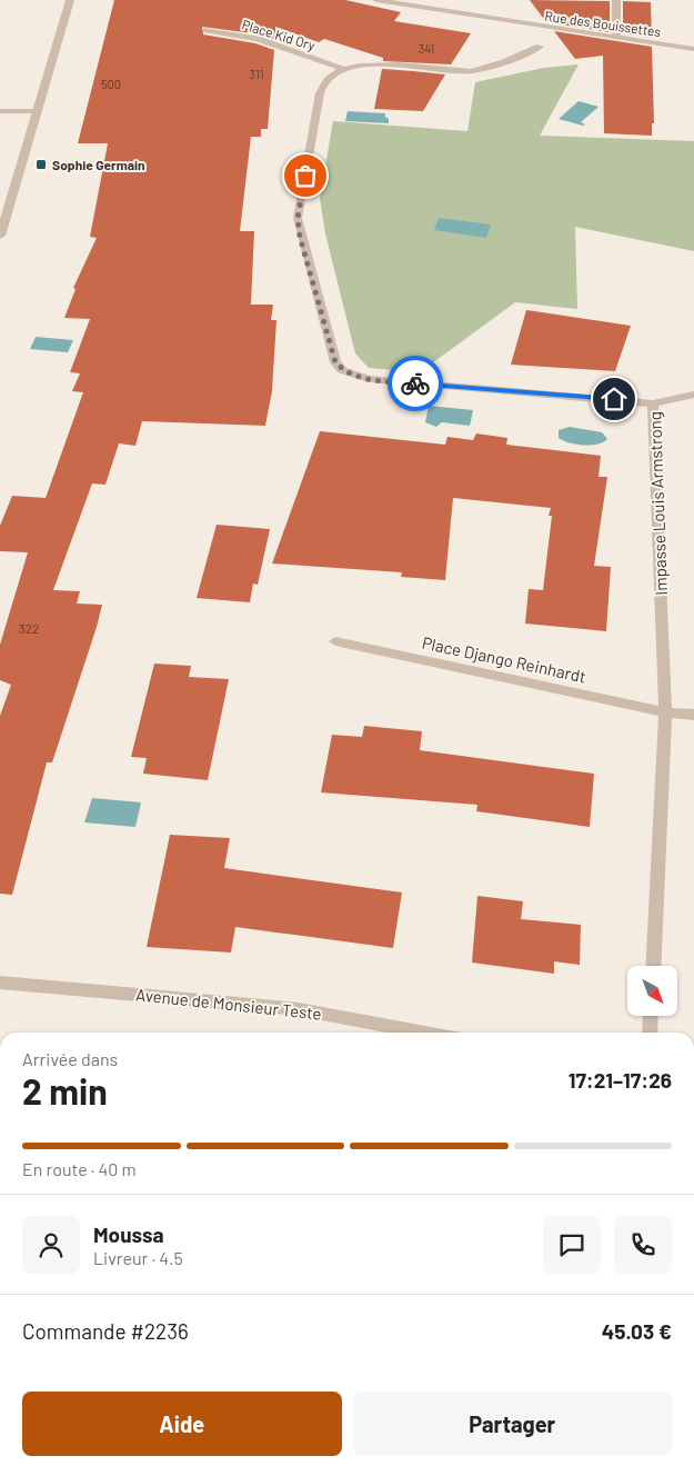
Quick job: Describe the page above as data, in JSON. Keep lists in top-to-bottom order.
{
  "streets": {
    "street": [
      "Rue des Bouissettes",
      "Place Kid Ory",
      "Impasse Louis Armstrong",
      "Place Django Reinhardt",
      "Avenue de Monsieur Teste"
    ]
  },
  "crossings": [
    ["Place Kid Ory", "Impasse Louis Armstrong"],
    ["Impasse Louis Armstrong", "Place Django Reinhardt"]
  ],
  "places": {
    "transit": ["Sophie Germain"]
  },
  "house_numbers": [
    "341",
    "311",
    "500",
    "322"
  ],
  "north": "bottom right",
  "page": {
    "heading": ["2 min", "Arrivée dans", "17:21–17:26"],
    "panel": [
      "Moussa",
      "Livreur · 4.5",
      "Commande #2236",
      "45.03 €"
    ],
    "bar": "En route · 40 m",
    "buttons": ["Aide", "Partager"]
  }
}
